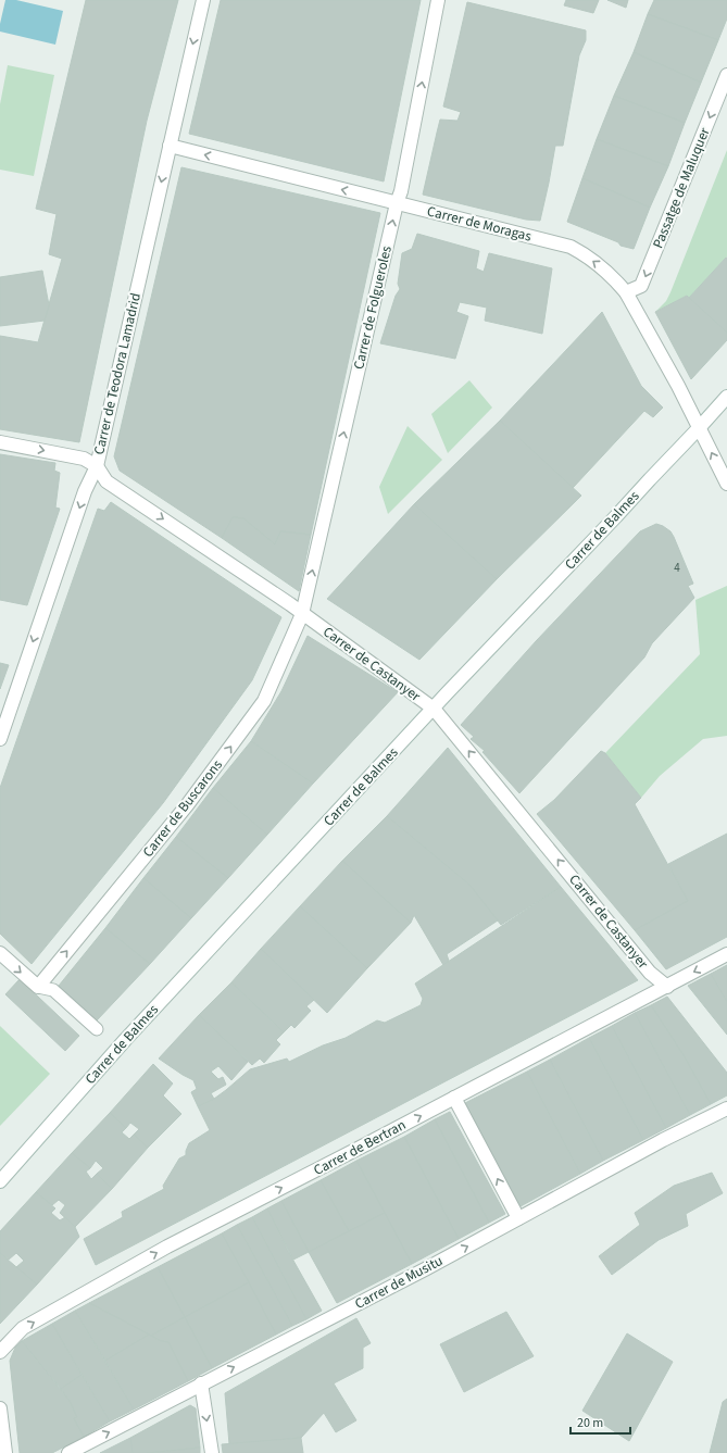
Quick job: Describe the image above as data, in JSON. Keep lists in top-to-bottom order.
{
  "streets": {
    "street": [
      "Passatge de Maluquer",
      "Carrer de Moragas",
      "Carrer de Folgueroles",
      "Carrer de Teodora Lamadrid",
      "Carrer de Balmes",
      "Carrer de Castanyer",
      "Carrer de Buscarons",
      "Carrer de Bertran",
      "Carrer de Musitu"
    ]
  },
  "crossings": [
    ["Passatge de Maluquer", "Carrer de Moragas"],
    ["Carrer de Moragas", "Carrer de Folgueroles"],
    ["Carrer de Moragas", "Carrer de Teodora Lamadrid"],
    ["Carrer de Moragas", "Carrer de Balmes"],
    ["Carrer de Folgueroles", "Carrer de Castanyer"],
    ["Carrer de Folgueroles", "Carrer de Buscarons"],
    ["Carrer de Teodora Lamadrid", "Carrer de Castanyer"],
    ["Carrer de Balmes", "Carrer de Castanyer"],
    ["Carrer de Castanyer", "Carrer de Buscarons"],
    ["Carrer de Castanyer", "Carrer de Bertran"]
  ],
  "one_way": [
    "Passatge de Maluquer",
    "Carrer de Moragas",
    "Carrer de Folgueroles",
    "Carrer de Teodora Lamadrid",
    "Carrer de Buscarons",
    "Carrer de Musitu"
  ],
  "house_numbers": ["4"],
  "scale_bar": "20 m"
}
